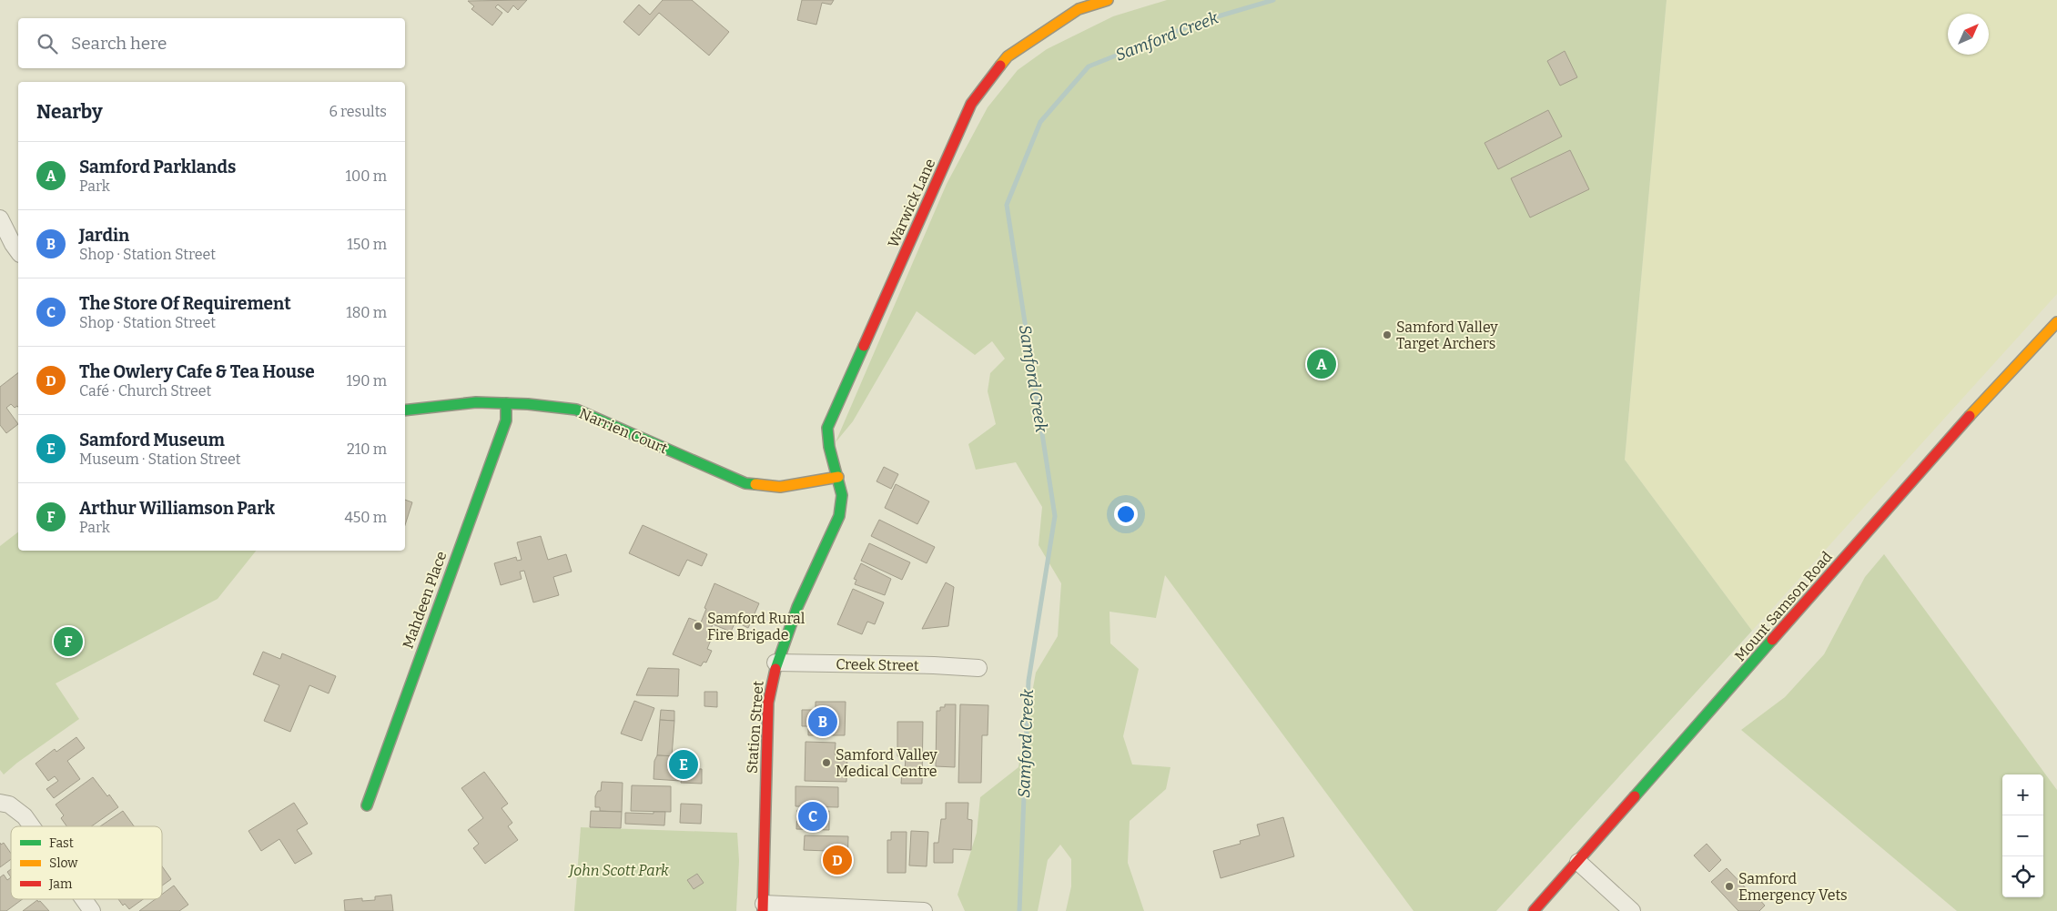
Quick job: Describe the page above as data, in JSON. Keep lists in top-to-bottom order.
{
  "streets": {
    "street": [
      "Warwick Lane",
      "Narrien Court",
      "Mahdeen Place",
      "Mount Samson Road",
      "Creek Street",
      "Station Street"
    ]
  },
  "crossings": [
    ["Warwick Lane", "Narrien Court"],
    ["Warwick Lane", "Station Street"],
    ["Narrien Court", "Mahdeen Place"],
    ["Narrien Court", "Station Street"],
    ["Creek Street", "Station Street"]
  ],
  "water": ["Samford Creek"],
  "parks": ["John Scott Park"],
  "places": [
    "Samford Valley Target Archers",
    "Samford Rural Fire Brigade",
    "Samford Valley Medical Centre",
    "Samford Emergency Vets"
  ],
  "legend": ["Fast", "Slow", "Jam"],
  "north": "top right",
  "page": {
    "search": "Search here",
    "heading": ["Nearby", "6 results"],
    "list": [
      {
        "mark": "A",
        "name": "Samford Parklands",
        "note": "Park",
        "value": "100 m"
      },
      {
        "mark": "B",
        "name": "Jardin",
        "note": "Shop · Station Street",
        "value": "150 m"
      },
      {
        "mark": "C",
        "name": "The Store Of Requirement",
        "note": "Shop · Station Street",
        "value": "180 m"
      },
      {
        "mark": "D",
        "name": "The Owlery Cafe & Tea House",
        "note": "Café · Church Street",
        "value": "190 m"
      },
      {
        "mark": "E",
        "name": "Samford Museum",
        "note": "Museum · Station Street",
        "value": "210 m"
      },
      {
        "mark": "F",
        "name": "Arthur Williamson Park",
        "note": "Park",
        "value": "450 m"
      }
    ],
    "pins": [
      "A",
      "F",
      "B",
      "E",
      "C",
      "D"
    ],
    "map_buttons": ["+", "−"]
  }
}
